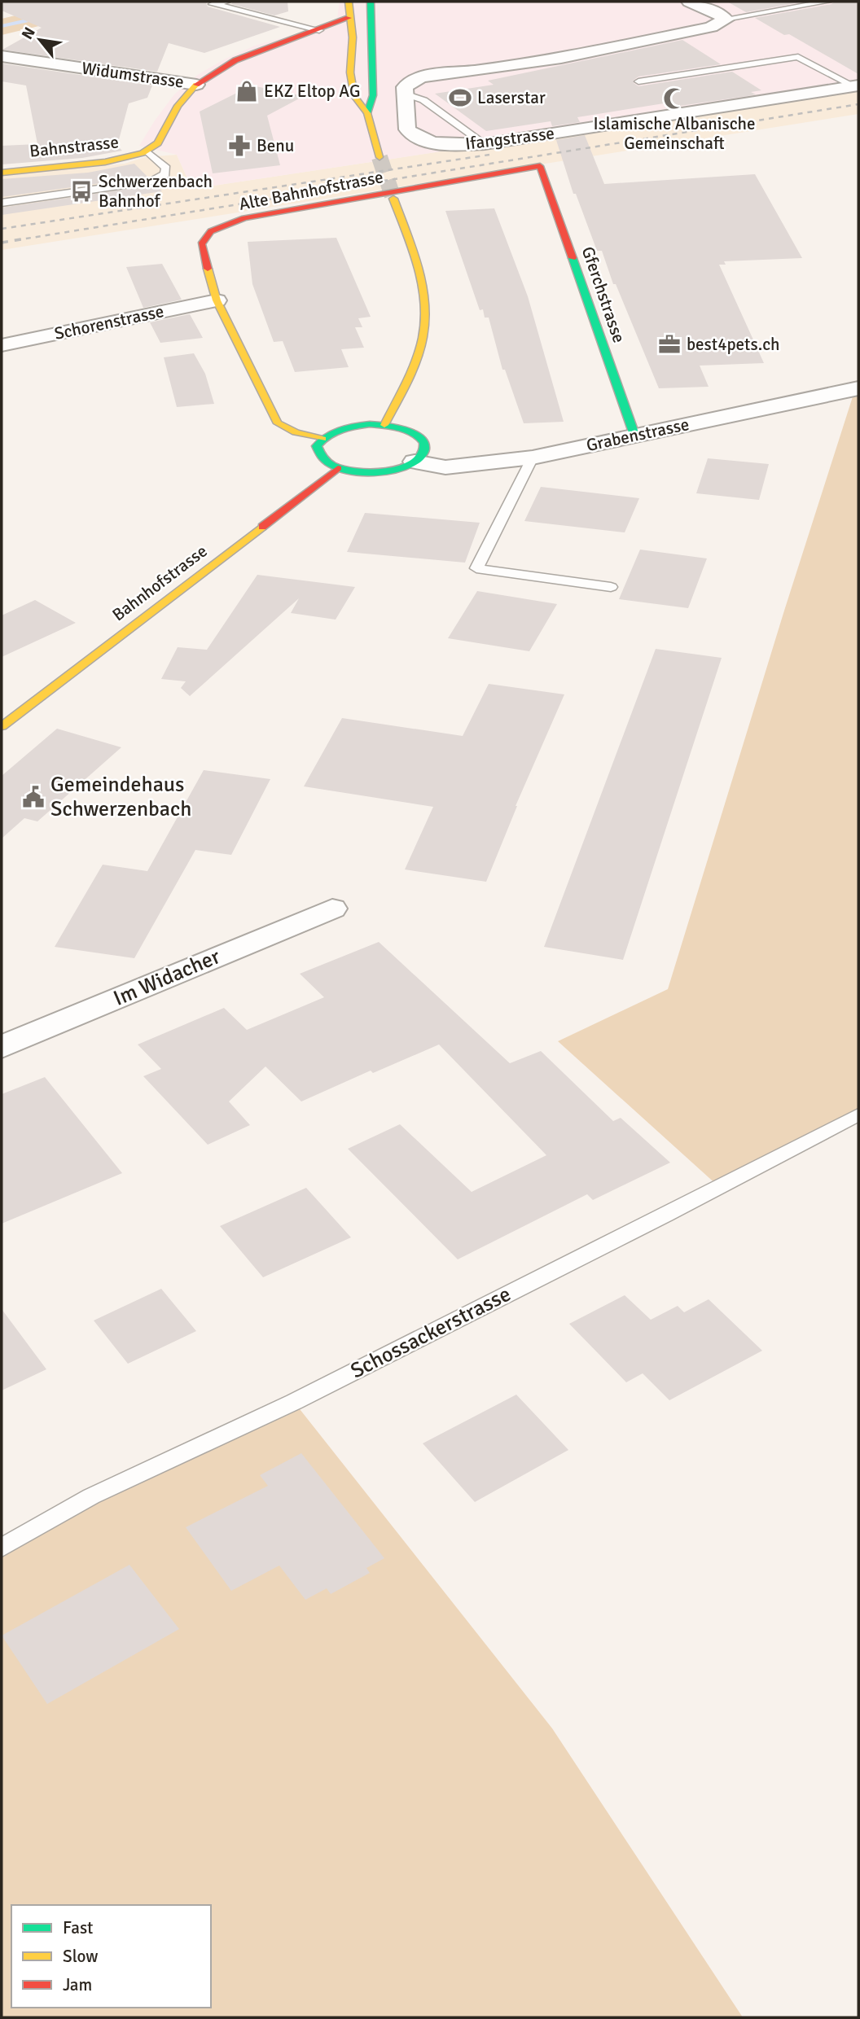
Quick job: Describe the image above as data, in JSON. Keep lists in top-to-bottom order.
{
  "streets": {
    "street": [
      "Widumstrasse",
      "Ifangstrasse",
      "Bahnstrasse",
      "Alte Bahnhofstrasse",
      "Gferchstrasse",
      "Schorenstrasse",
      "Grabenstrasse",
      "Bahnhofstrasse",
      "Im Widacher"
    ],
    "lane": ["Schossackerstrasse"]
  },
  "crossings": [
    ["Widumstrasse", "Bahnstrasse"],
    ["Alte Bahnhofstrasse", "Gferchstrasse"],
    ["Alte Bahnhofstrasse", "Schorenstrasse"],
    ["Gferchstrasse", "Grabenstrasse"]
  ],
  "places": {
    "shop": ["EKZ Eltop AG"],
    "sports": ["Laserstar"],
    "mosque": ["Islamische Albanische Gemeinschaft"],
    "pharmacy": ["Benu"],
    "bus stop": ["Schwerzenbach Bahnhof"],
    "office": ["best4pets.ch"],
    "public building": ["Gemeindehaus Schwerzenbach"]
  },
  "legend": ["Fast", "Slow", "Jam"],
  "north": "top left"
}
